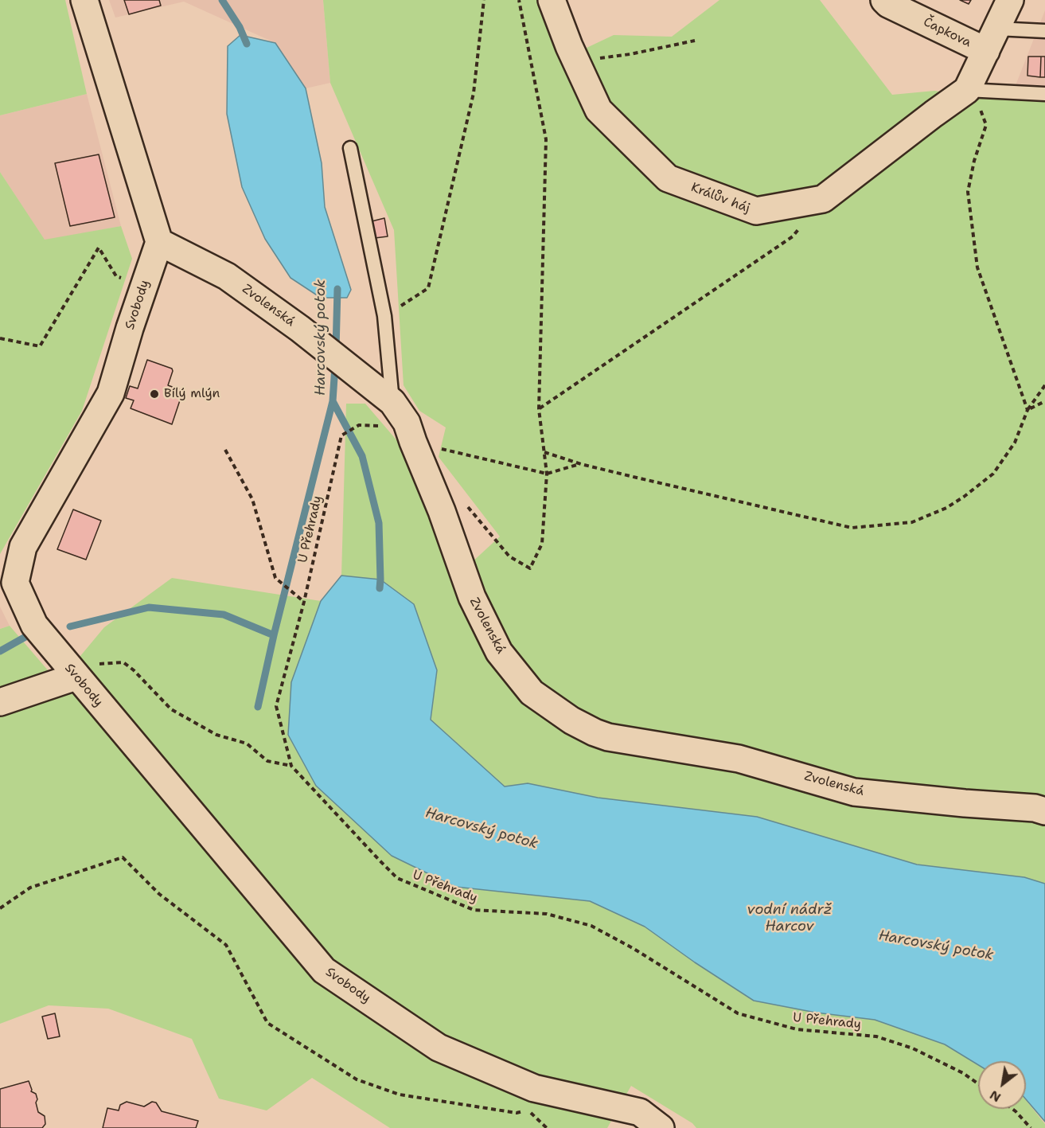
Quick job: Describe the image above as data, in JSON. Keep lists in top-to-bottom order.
{
  "streets": {
    "street": [
      "Čapkova",
      "Králův háj",
      "Svobody",
      "Zvolenská"
    ],
    "path": ["U Přehrady"]
  },
  "crossings": [
    ["Čapkova", "Králův háj"],
    ["Svobody", "Zvolenská"]
  ],
  "water": ["Harcovský potok", "vodní nádrž Harcov"],
  "places": ["Bílý mlýn"],
  "north": "bottom left"
}
